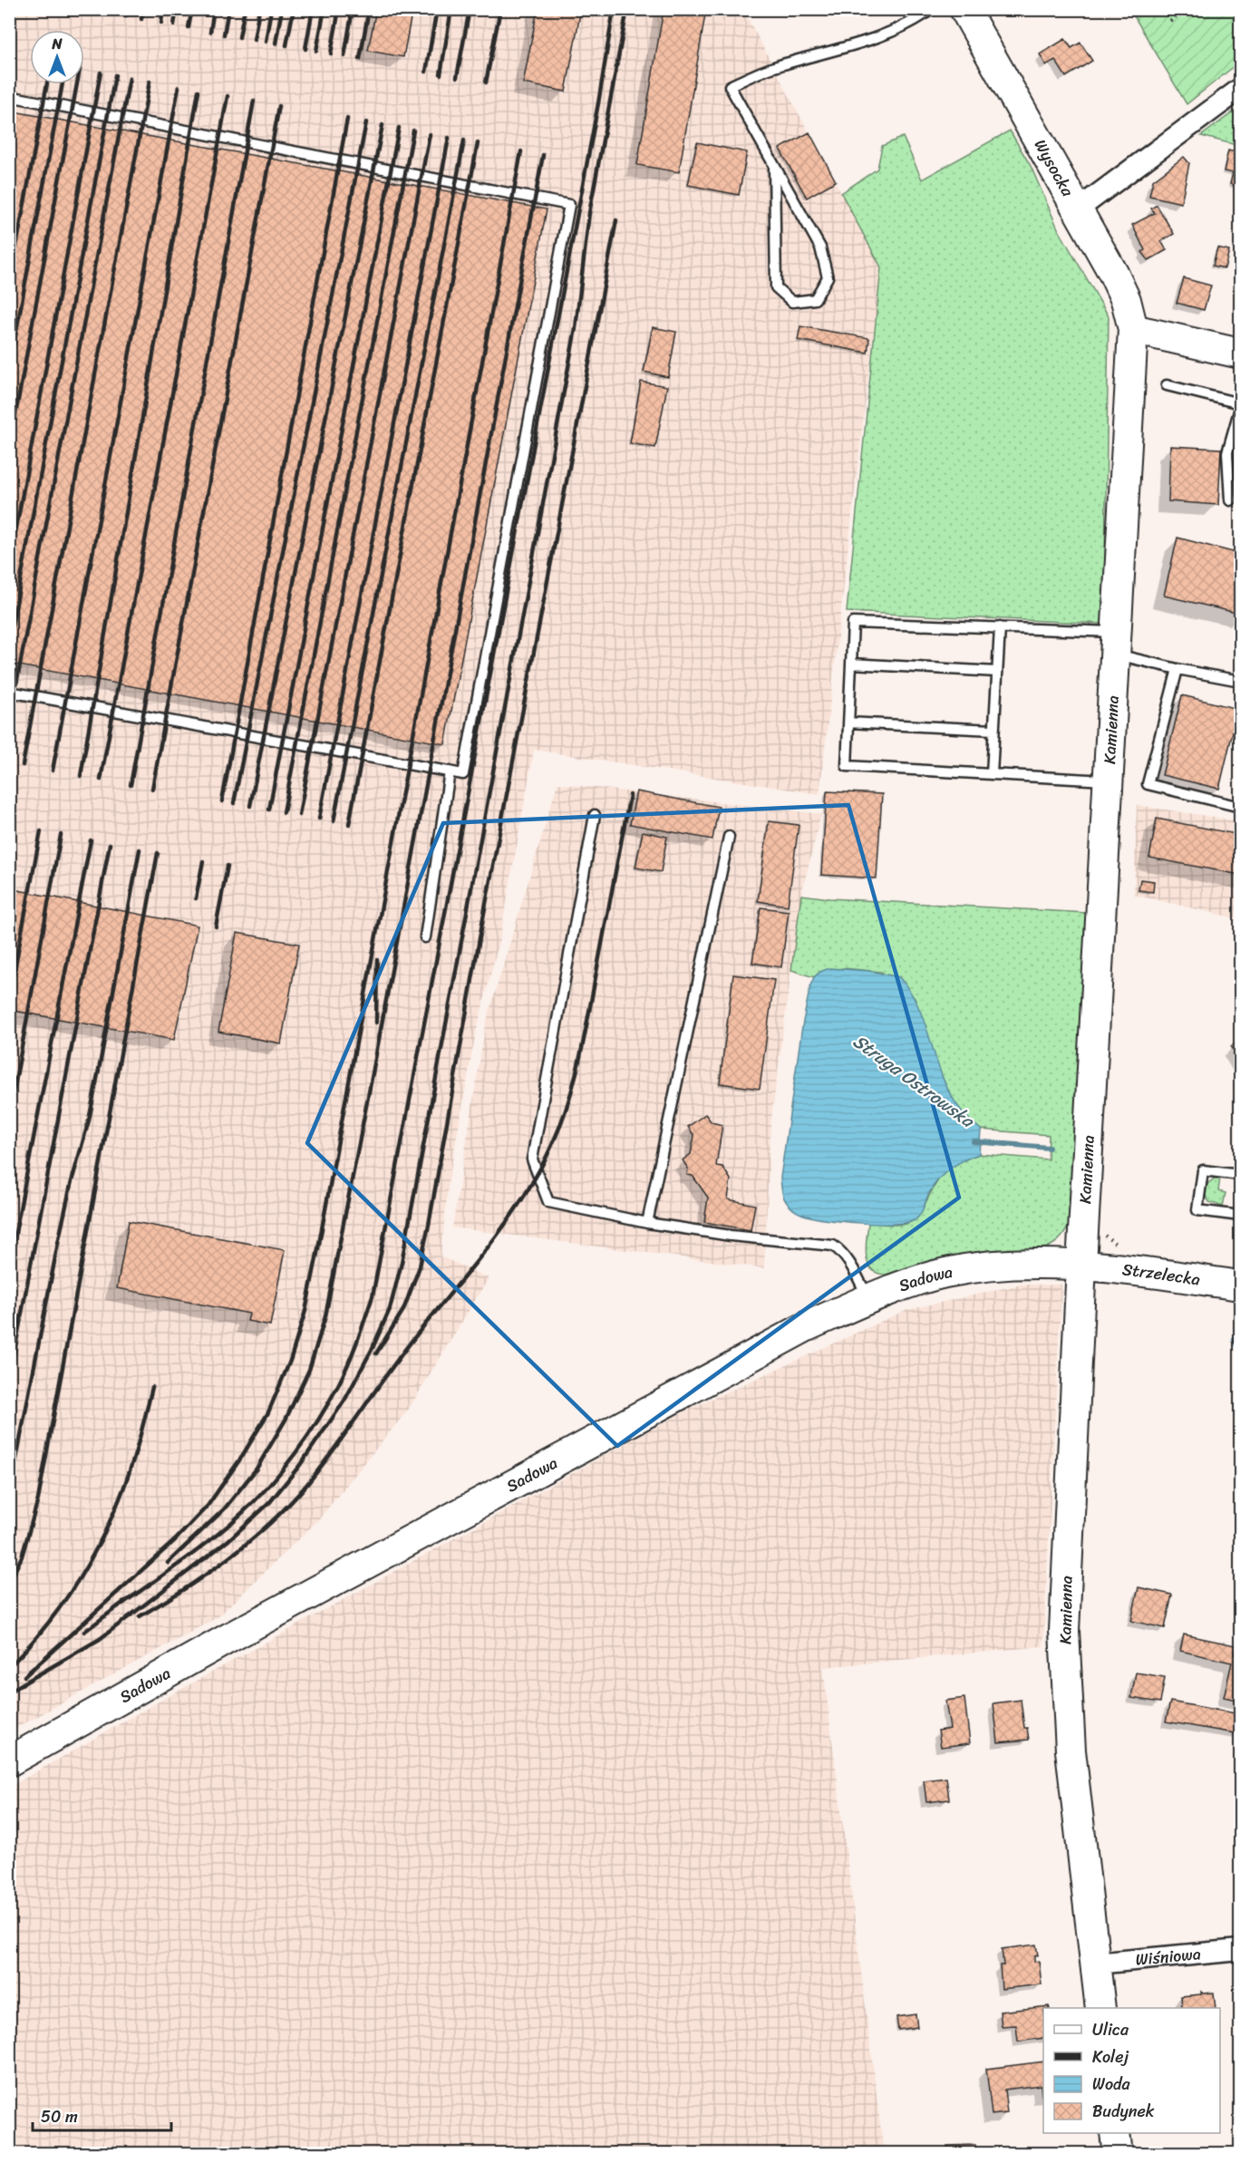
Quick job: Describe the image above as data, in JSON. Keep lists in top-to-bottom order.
{
  "streets": {
    "street": [
      "Wysocka",
      "Kamienna",
      "Strzelecka",
      "Sadowa",
      "Wiśniowa"
    ]
  },
  "crossings": [
    ["Wysocka", "Kamienna"],
    ["Kamienna", "Strzelecka"],
    ["Kamienna", "Sadowa"],
    ["Kamienna", "Wiśniowa"],
    ["Strzelecka", "Sadowa"]
  ],
  "water": ["Struga Ostrowska"],
  "legend": [
    "Ulica",
    "Kolej",
    "Woda",
    "Budynek"
  ],
  "scale_bar": "50 m",
  "north": "top"
}
